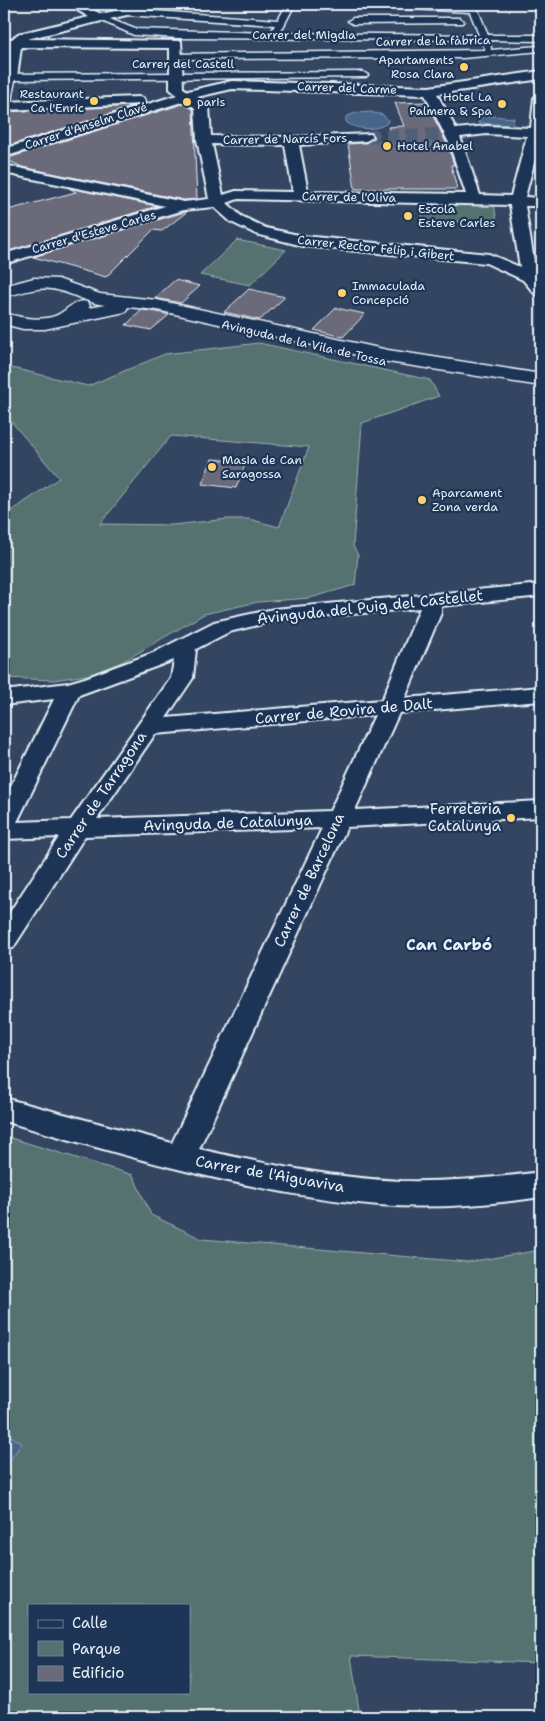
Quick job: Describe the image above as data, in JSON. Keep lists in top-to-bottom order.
{
  "streets": {
    "main road": ["Avinguda de la Vila de Tossa"],
    "street": [
      "Carrer del Migdia",
      "Carrer de la fàbrica",
      "Carrer del Castell",
      "Carrer del Carme",
      "Carrer d'Anselm Clavé",
      "Carrer de Narcís Fors",
      "Carrer de l'Oliva",
      "Carrer d'Esteve Carles",
      "Carrer Rector Felip i Gibert",
      "Avinguda del Puig del Castellet",
      "Carrer de Rovira de Dalt",
      "Carrer de Tarragona",
      "Avinguda de Catalunya",
      "Carrer de Barcelona",
      "Carrer de l'Aiguaviva"
    ]
  },
  "crossings": [
    ["Carrer del Migdia", "Carrer de la fàbrica"],
    ["Carrer del Castell", "Carrer del Carme"],
    ["Carrer del Carme", "Carrer d'Anselm Clavé"],
    ["Carrer de l'Oliva", "Carrer d'Esteve Carles"],
    ["Carrer de l'Oliva", "Carrer Rector Felip i Gibert"],
    ["Avinguda del Puig del Castellet", "Carrer de Tarragona"],
    ["Avinguda del Puig del Castellet", "Carrer de Barcelona"],
    ["Carrer de Rovira de Dalt", "Carrer de Tarragona"],
    ["Carrer de Rovira de Dalt", "Carrer de Barcelona"],
    ["Carrer de Tarragona", "Avinguda de Catalunya"],
    ["Avinguda de Catalunya", "Carrer de Barcelona"],
    ["Carrer de Barcelona", "Carrer de l'Aiguaviva"]
  ],
  "districts": ["Can Carbó"],
  "places": [
    "Apartaments Rosa Clara",
    "Restaurant Ca l'Enric",
    "paris",
    "Hotel La Palmera & Spa",
    "Hotel Anabel",
    "Escola Esteve Carles",
    "Immaculada Concepció",
    "Masia de Can Saragossa",
    "Aparcament Zona verda",
    "Ferreteria Catalunya"
  ],
  "legend": ["Calle", "Parque", "Edificio"]
}
